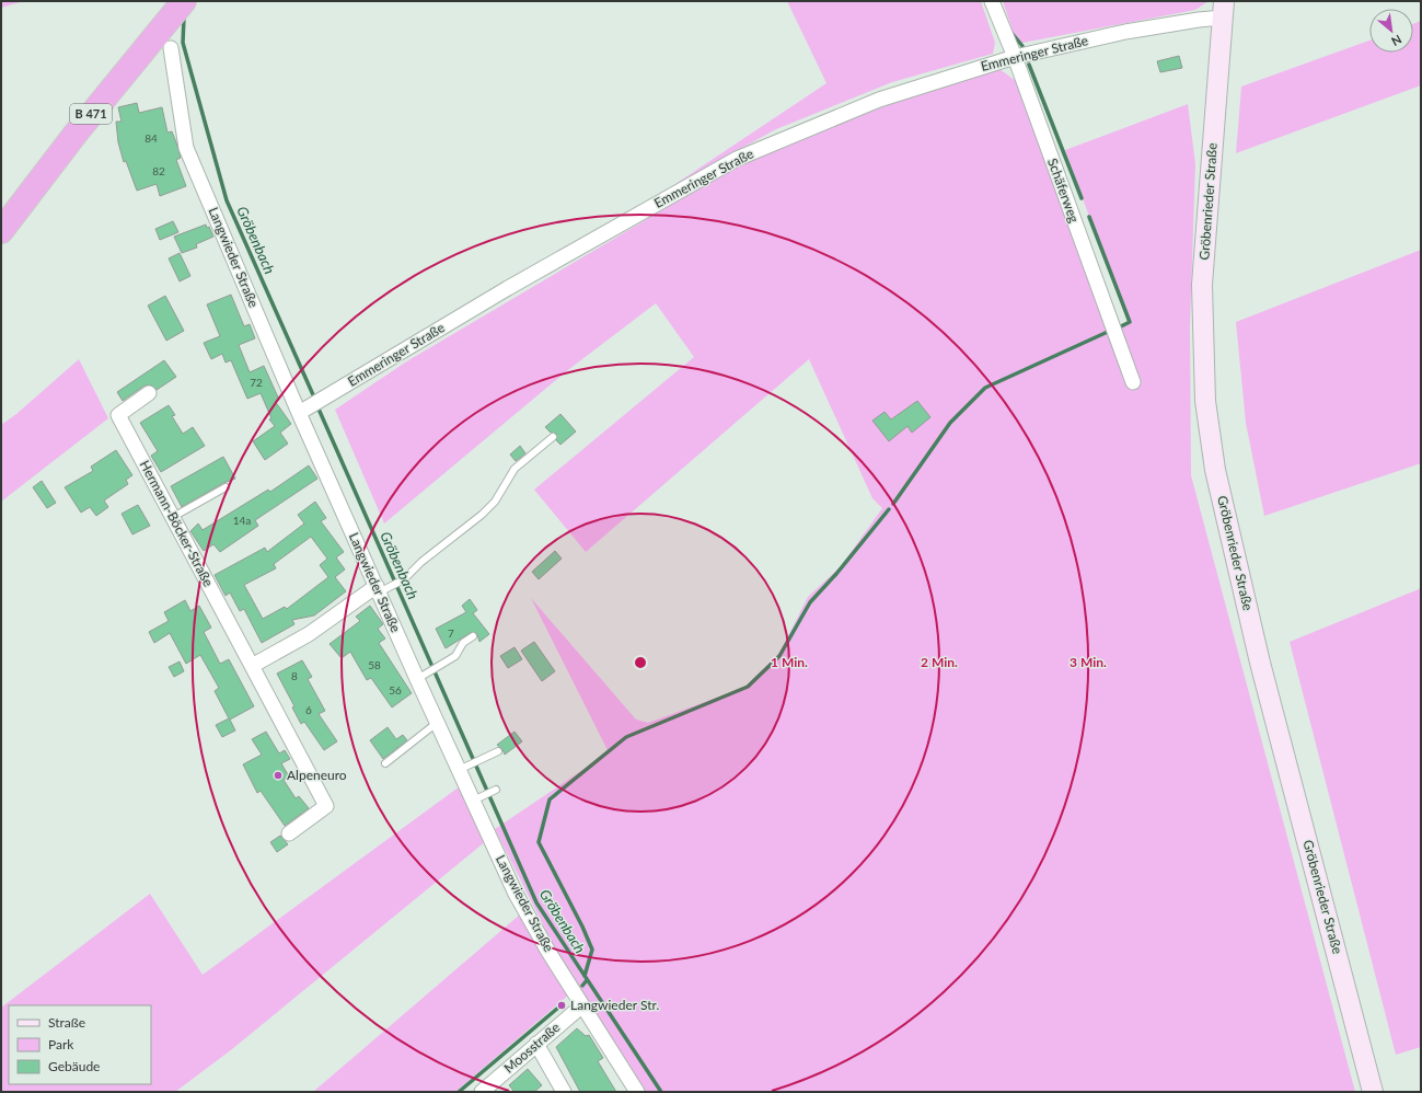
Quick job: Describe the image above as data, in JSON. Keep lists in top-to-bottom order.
{
  "streets": {
    "highway": ["B 471"],
    "street": [
      "Emmeringer Straße",
      "Schäferweg",
      "Gröbenrieder Straße",
      "Langwieder Straße",
      "Hermann-Böcker-Straße",
      "Moosstraße"
    ]
  },
  "crossings": [
    ["Emmeringer Straße", "Schäferweg"],
    ["Emmeringer Straße", "Gröbenrieder Straße"],
    ["Emmeringer Straße", "Langwieder Straße"],
    ["Langwieder Straße", "Moosstraße"]
  ],
  "water": ["Gröbenbach"],
  "places": ["Alpeneuro", "Langwieder Str."],
  "house_numbers": [
    "84",
    "82",
    "72",
    "14a",
    "7",
    "58",
    "8",
    "56",
    "6"
  ],
  "legend": ["Straße", "Park", "Gebäude"],
  "north": "bottom right",
  "rings": ["1 Min.", "2 Min.", "3 Min."]
}
